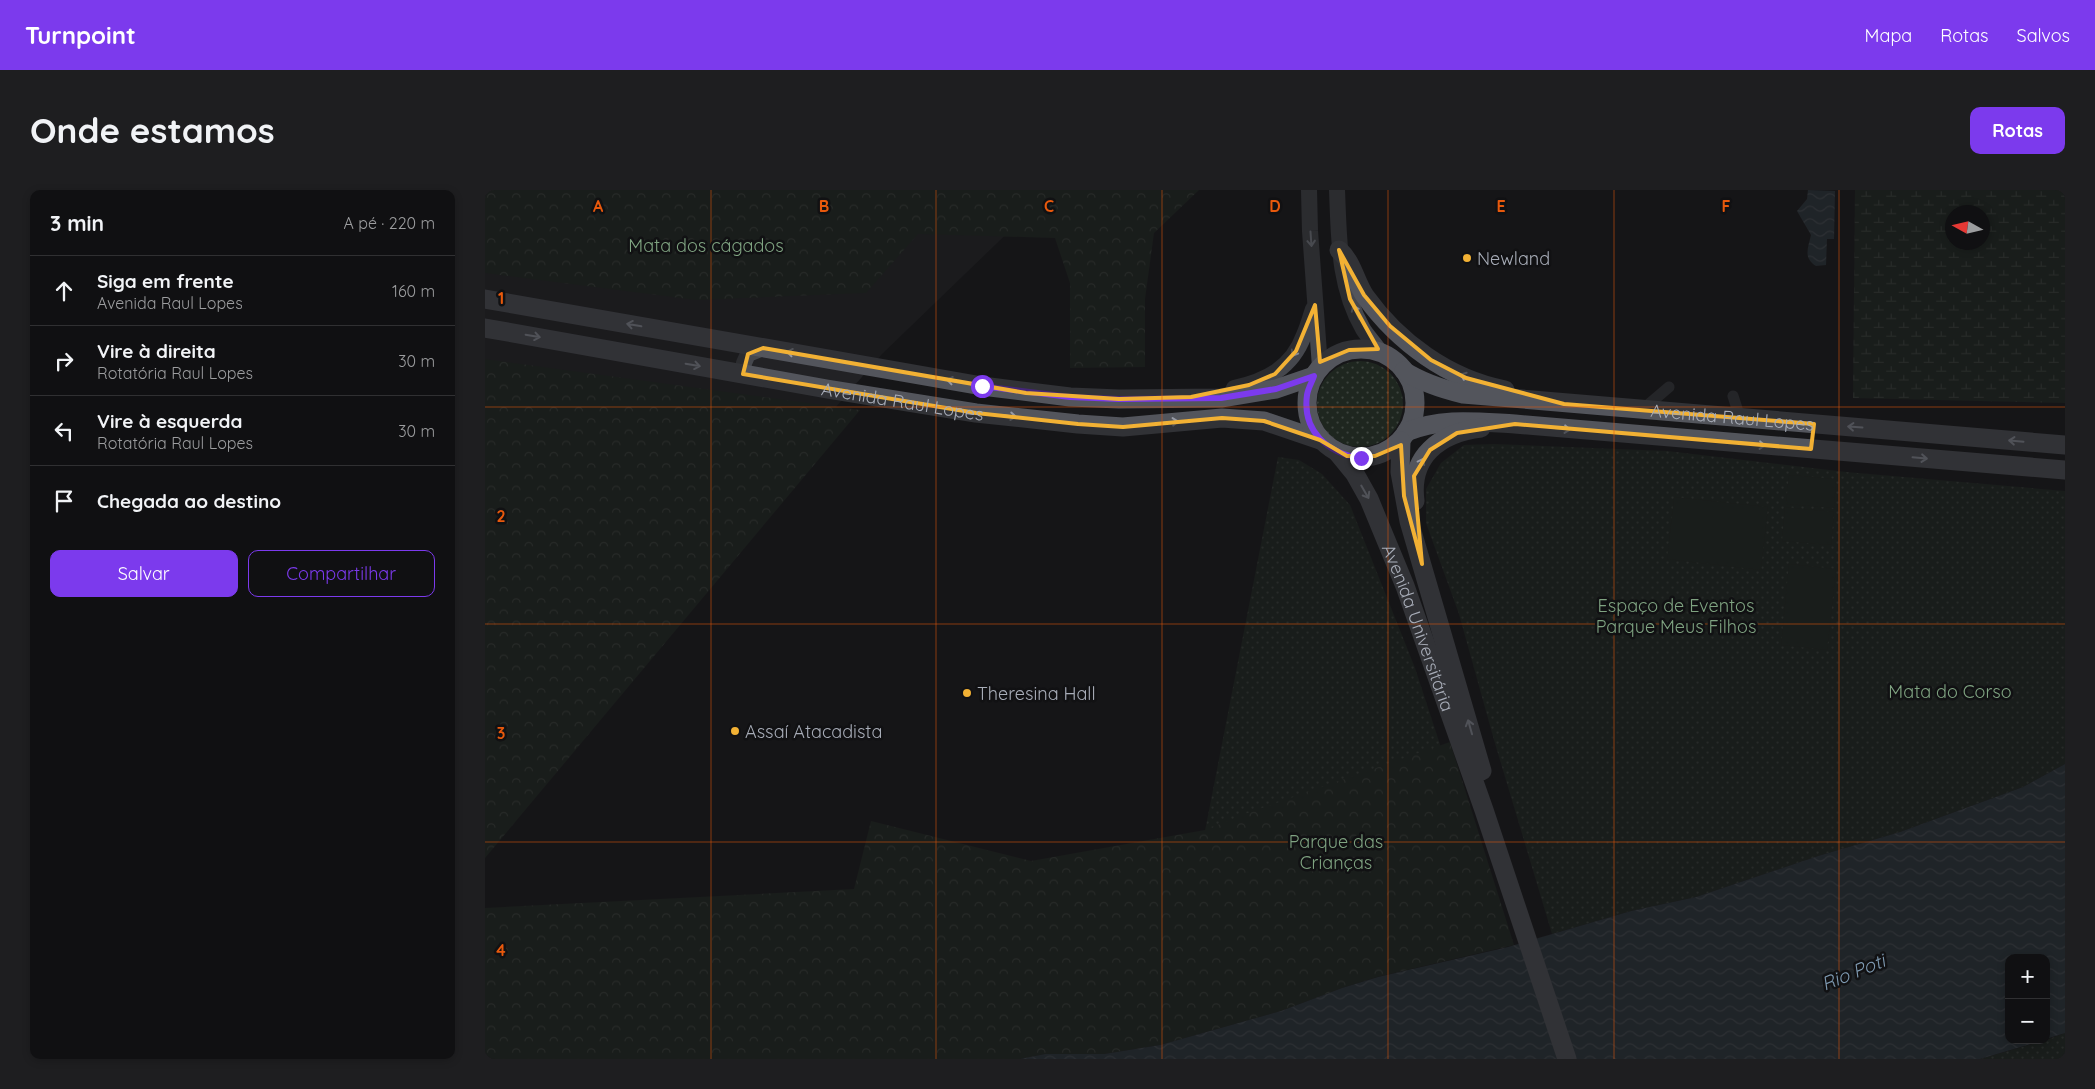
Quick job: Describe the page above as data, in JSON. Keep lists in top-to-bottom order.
{
  "streets": {
    "main road": ["Avenida Raul Lopes", "Avenida Universitária"]
  },
  "crossings": [
    ["Avenida Raul Lopes", "Avenida Universitária"]
  ],
  "water": ["Rio Poti"],
  "parks": [
    "Mata dos cágados",
    "Espaço de Eventos Parque Meus Filhos",
    "Mata do Corso",
    "Parque das Crianças"
  ],
  "places": ["Newland", "Theresina Hall", "Assaí Atacadista"],
  "north": "left",
  "page": {
    "header": "Turnpoint",
    "nav": ["Mapa", "Rotas", "Salvos"],
    "buttons": [
      "Rotas",
      ["Salvar", "Compartilhar"]
    ],
    "title": "Onde estamos",
    "heading": ["3 min", "A pé · 220 m"],
    "list": [
      ["Siga em frente", "Avenida Raul Lopes", "160 m"],
      ["Vire à direita", "Rotatória Raul Lopes", "30 m"],
      ["Vire à esquerda", "Rotatória Raul Lopes", "30 m"],
      "Chegada ao destino"
    ],
    "map_buttons": ["+", "−"]
  },
  "grid": {
    "columns": [
      "A",
      "B",
      "C",
      "D",
      "E",
      "F"
    ],
    "rows": [
      "1",
      "2",
      "3",
      "4"
    ]
  }
}
